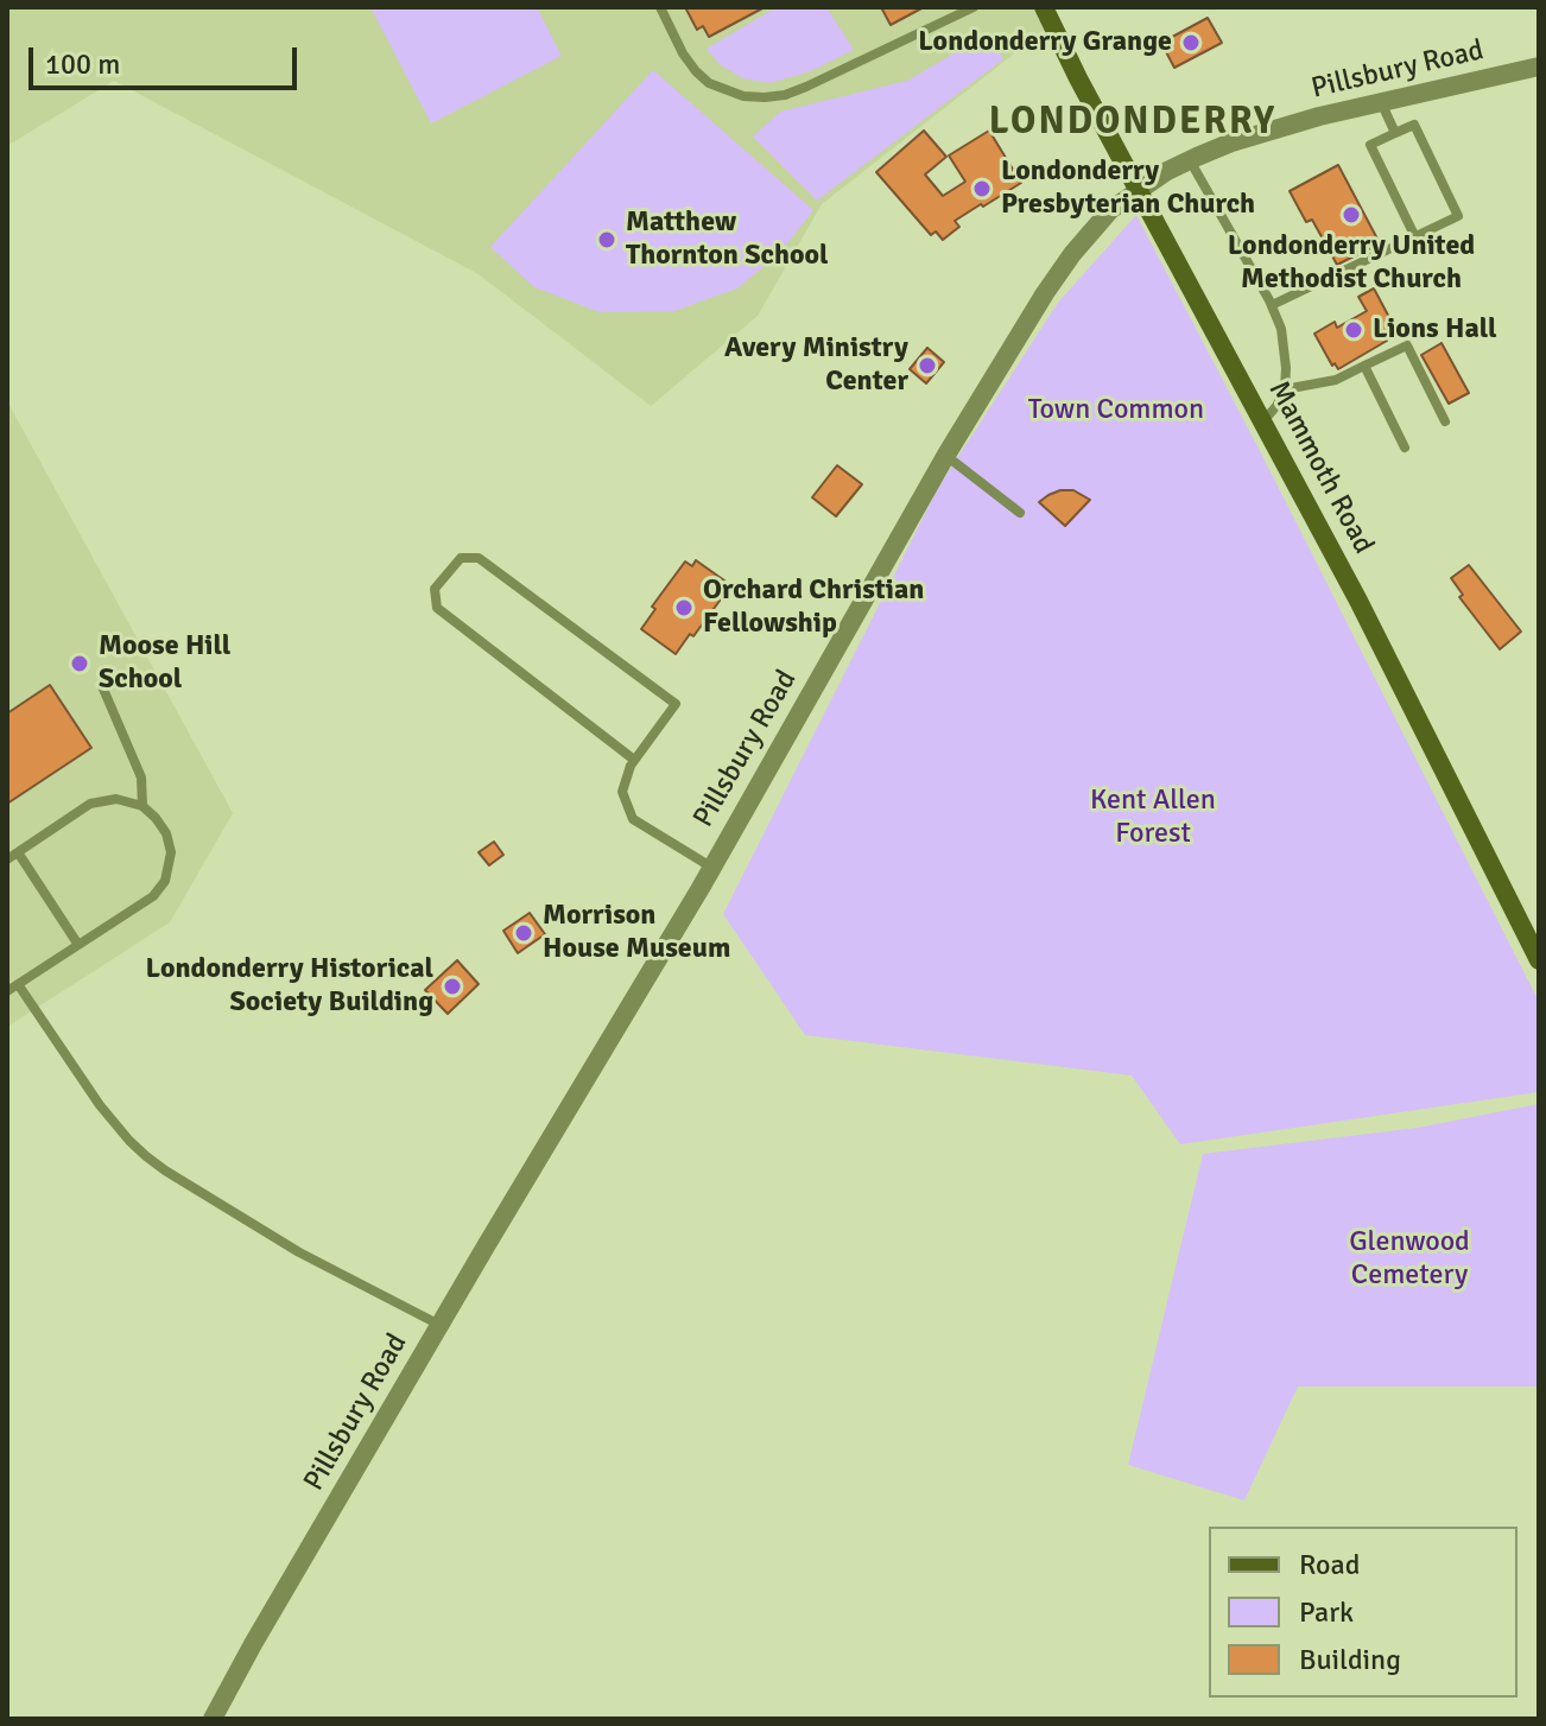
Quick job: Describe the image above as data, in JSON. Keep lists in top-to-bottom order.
{
  "streets": {
    "main road": ["Mammoth Road"],
    "street": ["Pillsbury Road"]
  },
  "crossings": [
    ["Pillsbury Road", "Mammoth Road"]
  ],
  "districts": ["LONDONDERRY"],
  "parks": ["Town Common", "Kent Allen Forest", "Glenwood Cemetery"],
  "places": [
    "Londonderry Grange",
    "Londonderry Presbyterian Church",
    "Londonderry United Methodist Church",
    "Matthew Thornton School",
    "Lions Hall",
    "Avery Ministry Center",
    "Orchard Christian Fellowship",
    "Moose Hill School",
    "Morrison House Museum",
    "Londonderry Historical Society Building"
  ],
  "legend": ["Road", "Park", "Building"],
  "scale_bar": "100 m"
}
